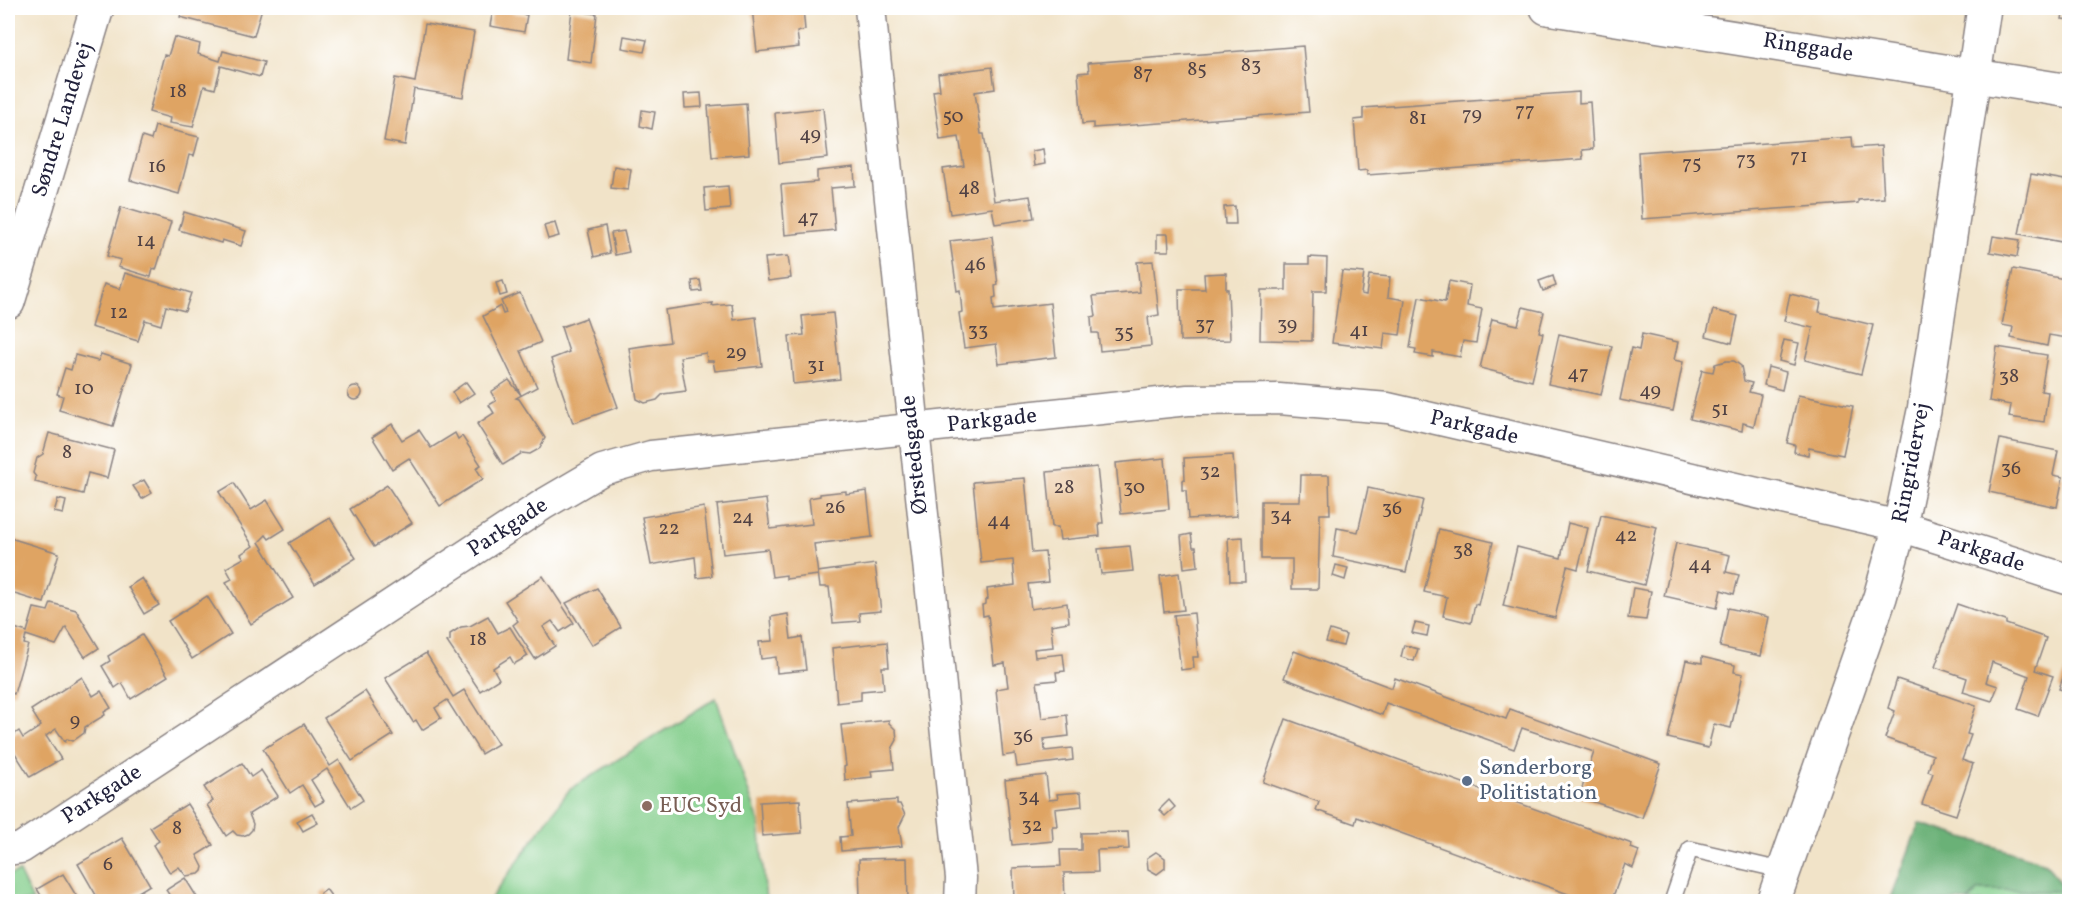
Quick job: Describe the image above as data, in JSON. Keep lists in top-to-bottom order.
{
  "streets": {
    "street": [
      "Ringgade",
      "Søndre Landevej",
      "Parkgade",
      "Ørstedsgade",
      "Ringridervej"
    ]
  },
  "crossings": [
    ["Ringgade", "Ringridervej"],
    ["Parkgade", "Ørstedsgade"],
    ["Parkgade", "Ringridervej"]
  ],
  "places": ["Sønderborg Politistation", "EUC Syd"],
  "house_numbers": [
    "83",
    "85",
    "87",
    "18",
    "77",
    "79",
    "50",
    "81",
    "49",
    "71",
    "73",
    "75",
    "16",
    "48",
    "47",
    "14",
    "46",
    "12",
    "37",
    "39",
    "33",
    "41",
    "35",
    "29",
    "31",
    "47",
    "38",
    "10",
    "49",
    "51",
    "8",
    "36",
    "32",
    "28",
    "30",
    "26",
    "36",
    "34",
    "24",
    "44",
    "22",
    "42",
    "38",
    "44",
    "18",
    "9",
    "36",
    "34",
    "32",
    "8",
    "6"
  ]
}
